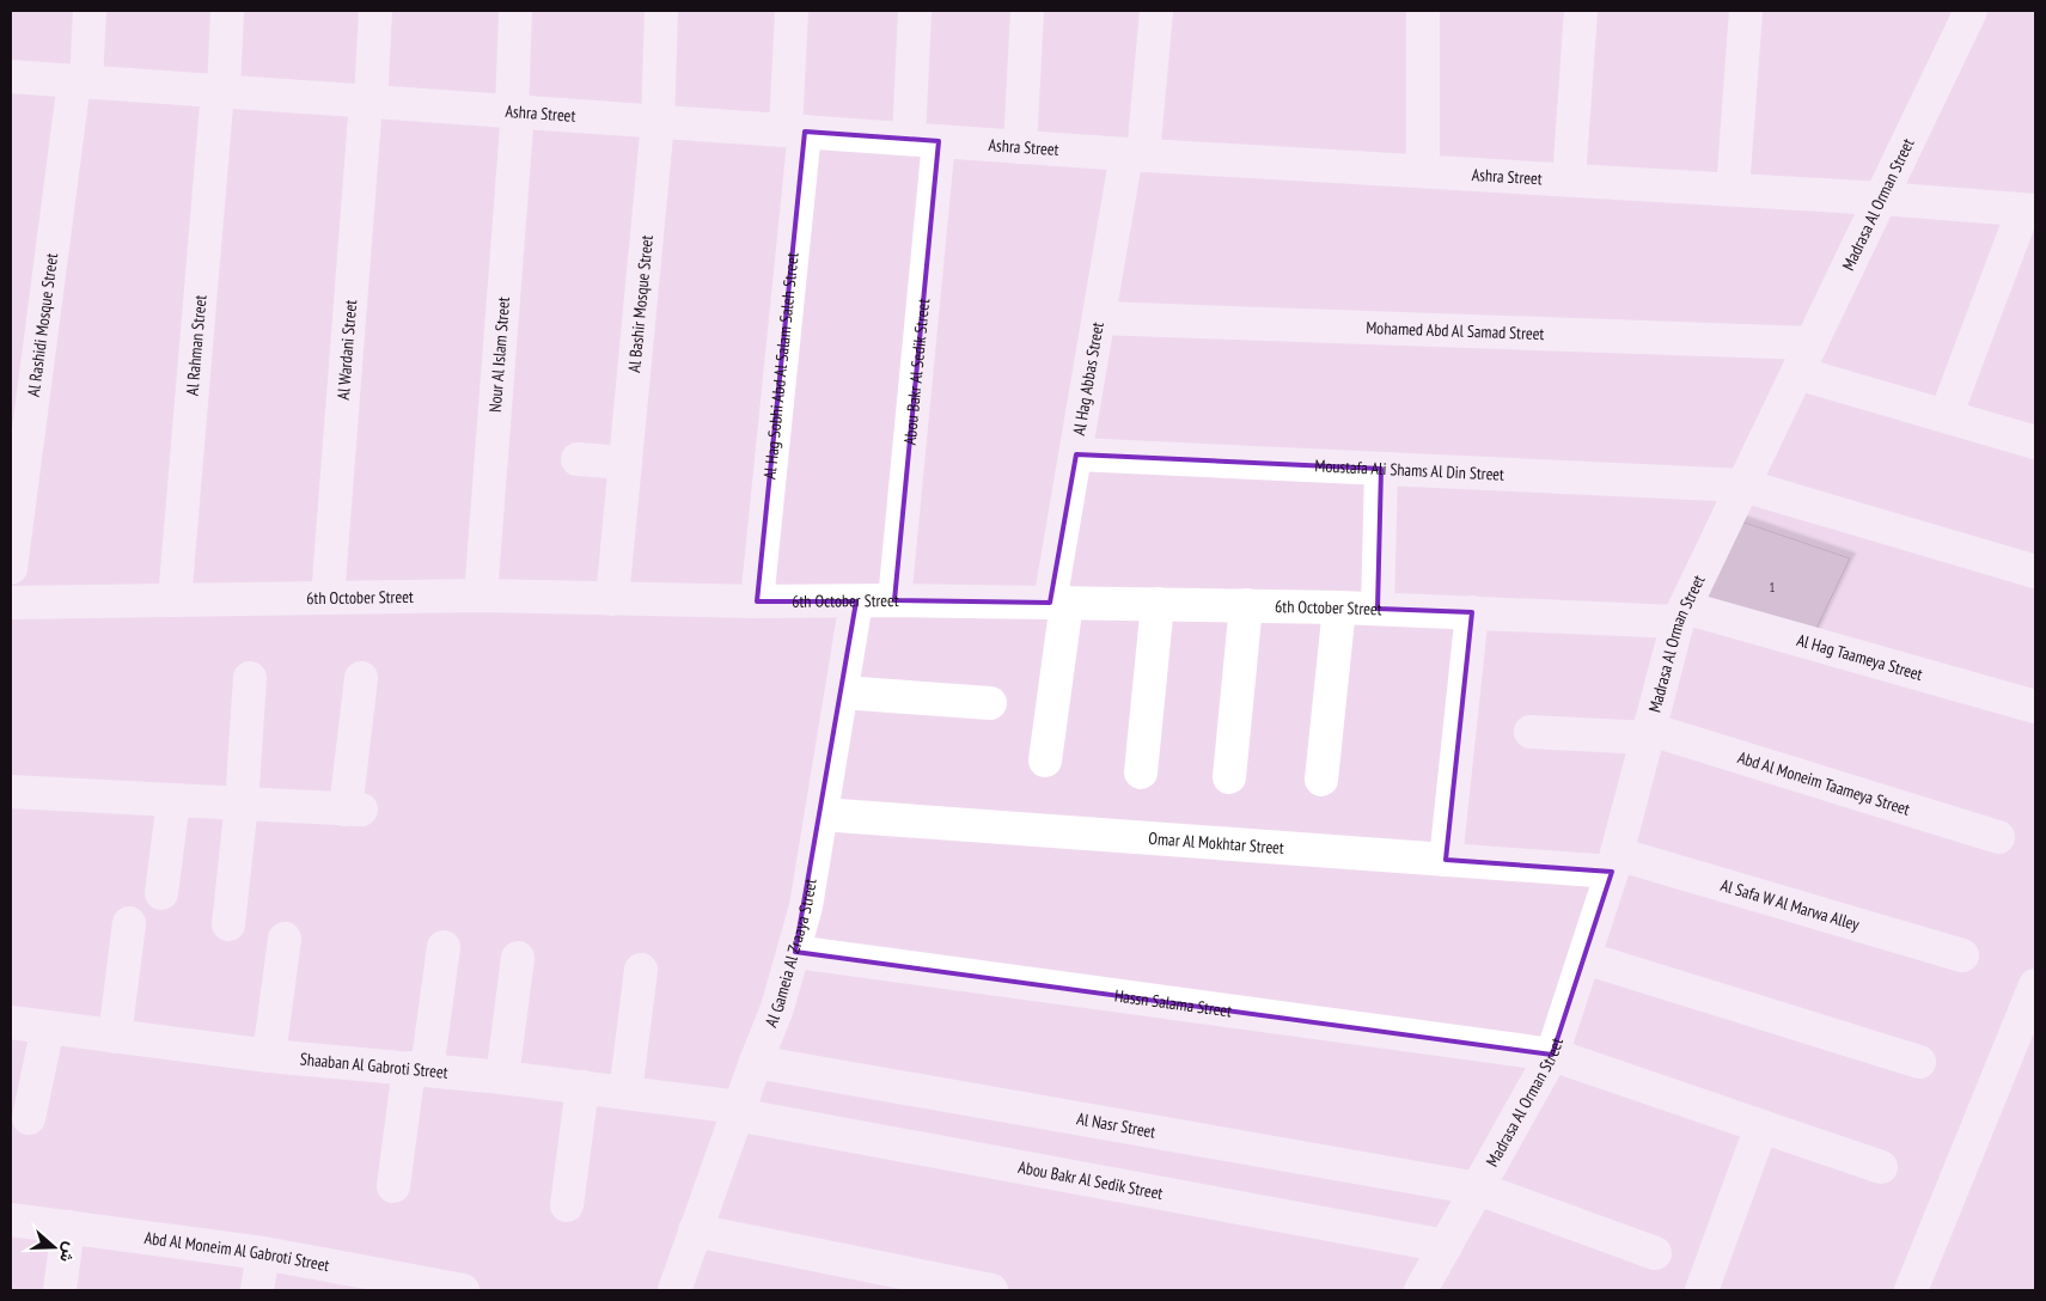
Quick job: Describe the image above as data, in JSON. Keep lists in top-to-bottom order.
{
  "streets": {
    "street": [
      "Ashra Street",
      "Madrasa Al Orman Street",
      "Al Bashir Mosque Street",
      "Al Rashidi Mosque Street",
      "Mohamed Abd Al Samad Street",
      "Al Rahman Street",
      "Al Wardani Street",
      "Nour Al Islam Street",
      "Al Hag Sobhi Abd Al Salam Saleh Street",
      "Abou Bakr Al Sedik Street",
      "Al Hag Abbas Street",
      "Moustafa Ali Shams Al Din Street",
      "6th October Street",
      "Al Hag Taameya Street",
      "Abd Al Moneim Taameya Street",
      "Omar Al Mokhtar Street",
      "Al Safa W Al Marwa Alley",
      "Al Gameia Al Zraaya Street",
      "Hassn Salama Street",
      "Shaaban Al Gabroti Street",
      "Al Nasr Street",
      "Abd Al Moneim Al Gabroti Street"
    ]
  },
  "crossings": [
    ["Ashra Street", "Madrasa Al Orman Street"],
    ["Ashra Street", "Al Bashir Mosque Street"],
    ["Ashra Street", "Al Rashidi Mosque Street"],
    ["Ashra Street", "Al Rahman Street"],
    ["Ashra Street", "Al Wardani Street"],
    ["Ashra Street", "Nour Al Islam Street"],
    ["Ashra Street", "Al Hag Sobhi Abd Al Salam Saleh Street"],
    ["Ashra Street", "Abou Bakr Al Sedik Street"],
    ["Ashra Street", "Al Hag Abbas Street"],
    ["Madrasa Al Orman Street", "Mohamed Abd Al Samad Street"],
    ["Madrasa Al Orman Street", "Abou Bakr Al Sedik Street"],
    ["Madrasa Al Orman Street", "Moustafa Ali Shams Al Din Street"],
    ["Madrasa Al Orman Street", "6th October Street"],
    ["Madrasa Al Orman Street", "Al Hag Taameya Street"],
    ["Madrasa Al Orman Street", "Abd Al Moneim Taameya Street"],
    ["Madrasa Al Orman Street", "Omar Al Mokhtar Street"],
    ["Madrasa Al Orman Street", "Al Safa W Al Marwa Alley"],
    ["Madrasa Al Orman Street", "Hassn Salama Street"],
    ["Madrasa Al Orman Street", "Al Nasr Street"],
    ["Al Bashir Mosque Street", "6th October Street"],
    ["Mohamed Abd Al Samad Street", "Al Hag Abbas Street"],
    ["Al Rahman Street", "6th October Street"],
    ["Al Wardani Street", "6th October Street"],
    ["Nour Al Islam Street", "6th October Street"],
    ["Al Hag Sobhi Abd Al Salam Saleh Street", "6th October Street"],
    ["Abou Bakr Al Sedik Street", "6th October Street"],
    ["Abou Bakr Al Sedik Street", "Al Gameia Al Zraaya Street"],
    ["Abou Bakr Al Sedik Street", "Shaaban Al Gabroti Street"],
    ["Al Hag Abbas Street", "Moustafa Ali Shams Al Din Street"],
    ["Al Hag Abbas Street", "6th October Street"],
    ["6th October Street", "Al Hag Taameya Street"],
    ["6th October Street", "Al Gameia Al Zraaya Street"],
    ["Omar Al Mokhtar Street", "Al Safa W Al Marwa Alley"],
    ["Omar Al Mokhtar Street", "Al Gameia Al Zraaya Street"],
    ["Al Gameia Al Zraaya Street", "Hassn Salama Street"],
    ["Al Gameia Al Zraaya Street", "Shaaban Al Gabroti Street"],
    ["Al Gameia Al Zraaya Street", "Al Nasr Street"]
  ],
  "house_numbers": ["1"],
  "north": "right"
}
